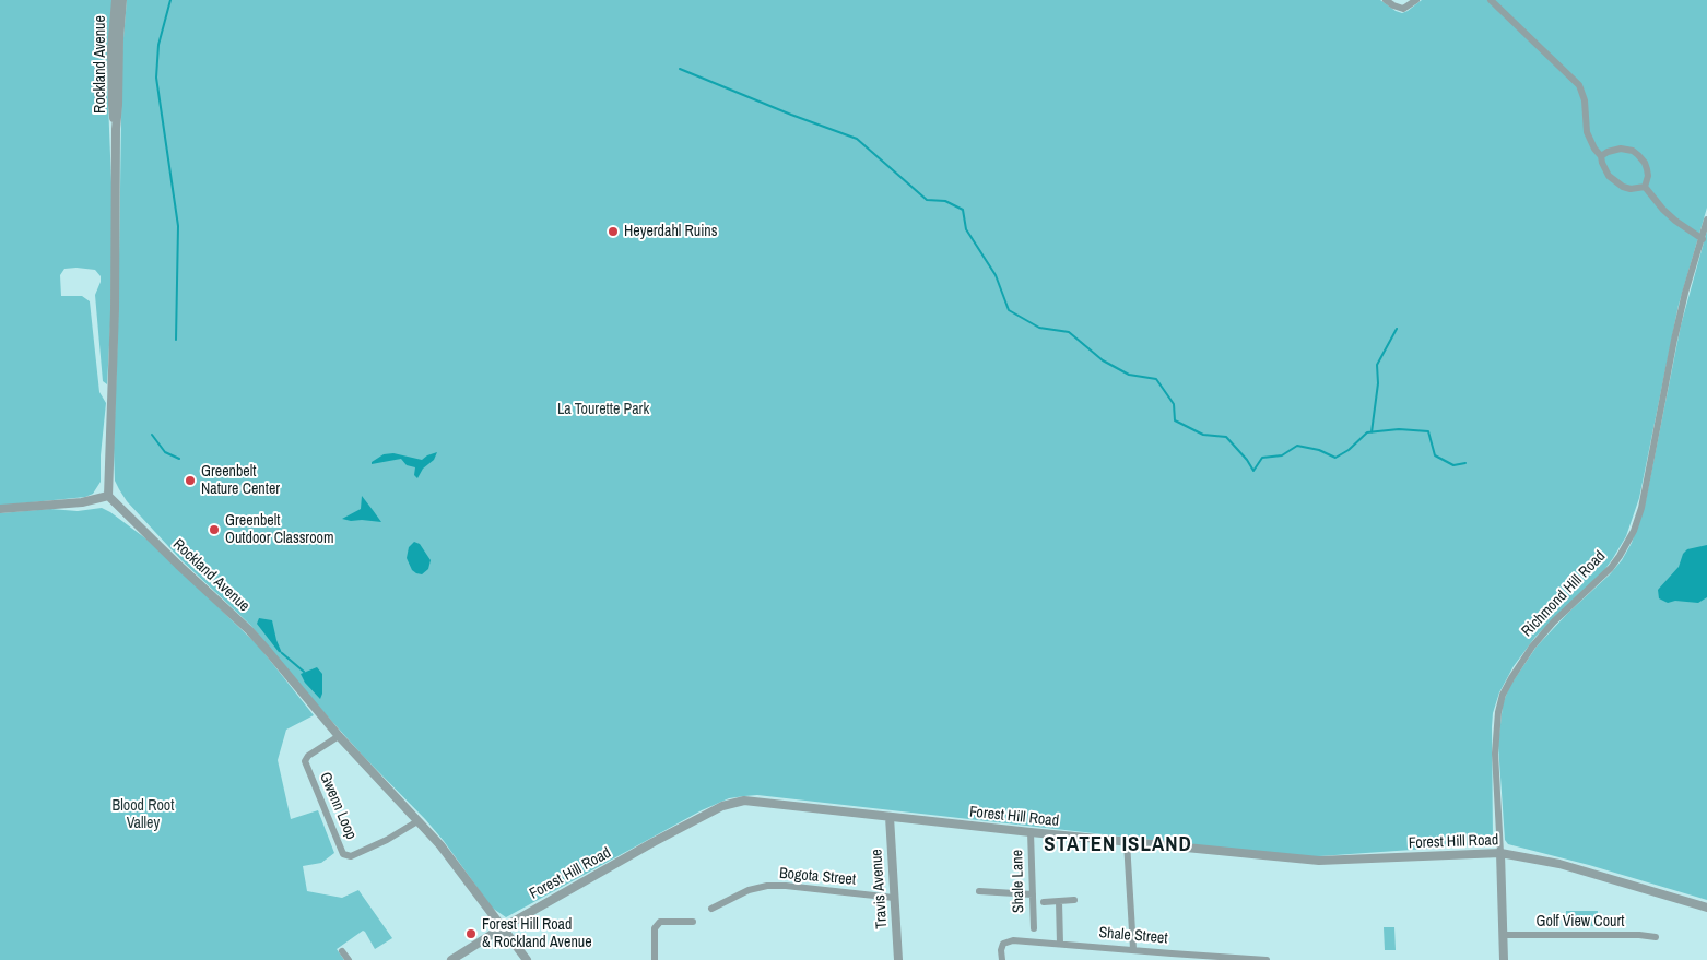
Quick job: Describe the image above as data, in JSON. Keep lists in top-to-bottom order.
{
  "streets": {
    "street": [
      "Rockland Avenue",
      "Richmond Hill Road",
      "Gwenn Loop",
      "Forest Hill Road",
      "Bogota Street",
      "Shale Lane",
      "Travis Avenue",
      "Golf View Court",
      "Shale Street"
    ]
  },
  "crossings": [
    ["Rockland Avenue", "Gwenn Loop"],
    ["Rockland Avenue", "Forest Hill Road"],
    ["Richmond Hill Road", "Forest Hill Road"],
    ["Richmond Hill Road", "Golf View Court"],
    ["Forest Hill Road", "Shale Lane"],
    ["Forest Hill Road", "Travis Avenue"],
    ["Bogota Street", "Travis Avenue"]
  ],
  "districts": ["STATEN ISLAND"],
  "parks": ["La Tourette Park", "Blood Root Valley"],
  "places": [
    "Heyerdahl Ruins",
    "Greenbelt Nature Center",
    "Greenbelt Outdoor Classroom",
    "Forest Hill Road & Rockland Avenue"
  ]
}
